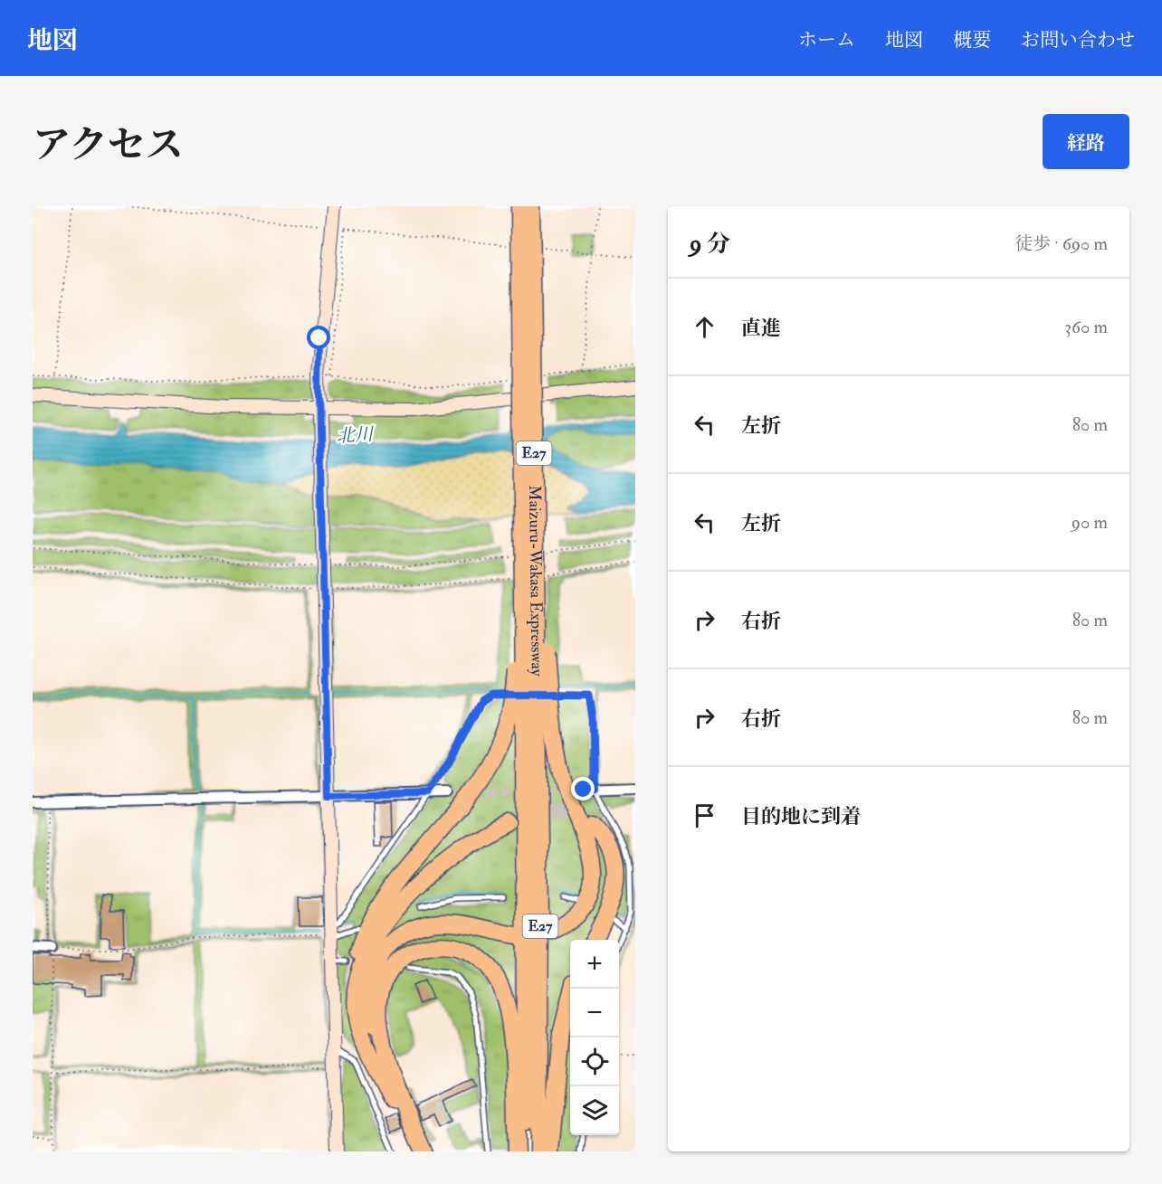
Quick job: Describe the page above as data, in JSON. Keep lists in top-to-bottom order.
{
  "streets": {
    "highway": ["E27", "Maizuru-Wakasa Expressway"]
  },
  "crossings": [
    ["E27", "Maizuru-Wakasa Expressway"]
  ],
  "water": ["北川"],
  "page": {
    "header": "地図",
    "nav": [
      "ホーム",
      "地図",
      "概要",
      "お問い合わせ"
    ],
    "title": "アクセス",
    "buttons": "経路",
    "heading": ["9 分", "徒歩 · 690 m"],
    "list": [
      ["直進", "360 m"],
      ["左折", "80 m"],
      ["左折", "90 m"],
      ["右折", "80 m"],
      ["右折", "80 m"],
      "目的地に到着"
    ],
    "map_buttons": ["+", "−"]
  }
}
